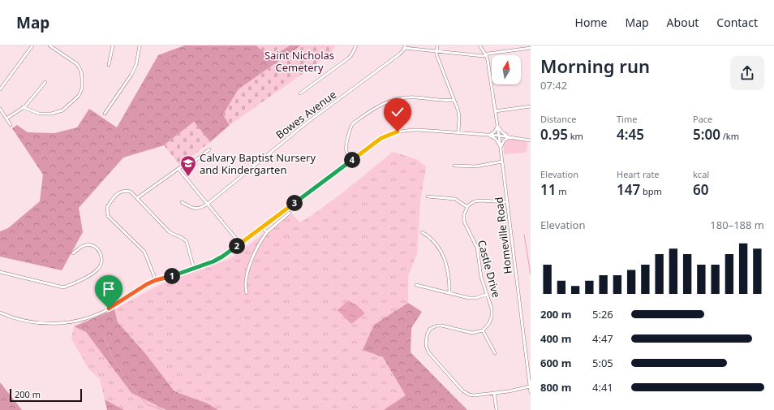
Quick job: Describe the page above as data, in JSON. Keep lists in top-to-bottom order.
{
  "streets": {
    "street": ["Bowes Avenue", "Homeville Road", "Castle Drive"]
  },
  "parks": ["Saint Nicholas Cemetery"],
  "places": {
    "school or university": ["Calvary Baptist Nursery and Kindergarten"]
  },
  "scale_bar": "200 m",
  "north": "top",
  "page": {
    "header": "Map",
    "nav": [
      "Home",
      "Map",
      "About",
      "Contact"
    ],
    "heading": ["Morning run", "07:42"],
    "stats": [
      ["Distance", "0.95 km"],
      ["Time", "4:45"],
      ["Pace", "5:00 /km"],
      ["Elevation", "11 m"],
      ["Heart rate", "147 bpm"],
      ["kcal", "60"]
    ],
    "pins": [
      "4",
      "3",
      "2",
      "1"
    ],
    "chart": ["Elevation", "180–188 m"],
    "list": [
      {
        "name": "200 m",
        "note": "5:26"
      },
      {
        "name": "400 m",
        "note": "4:47"
      },
      {
        "name": "600 m",
        "note": "5:05"
      },
      {
        "name": "800 m",
        "note": "4:41"
      }
    ],
    "scale": "200 m"
  }
}
